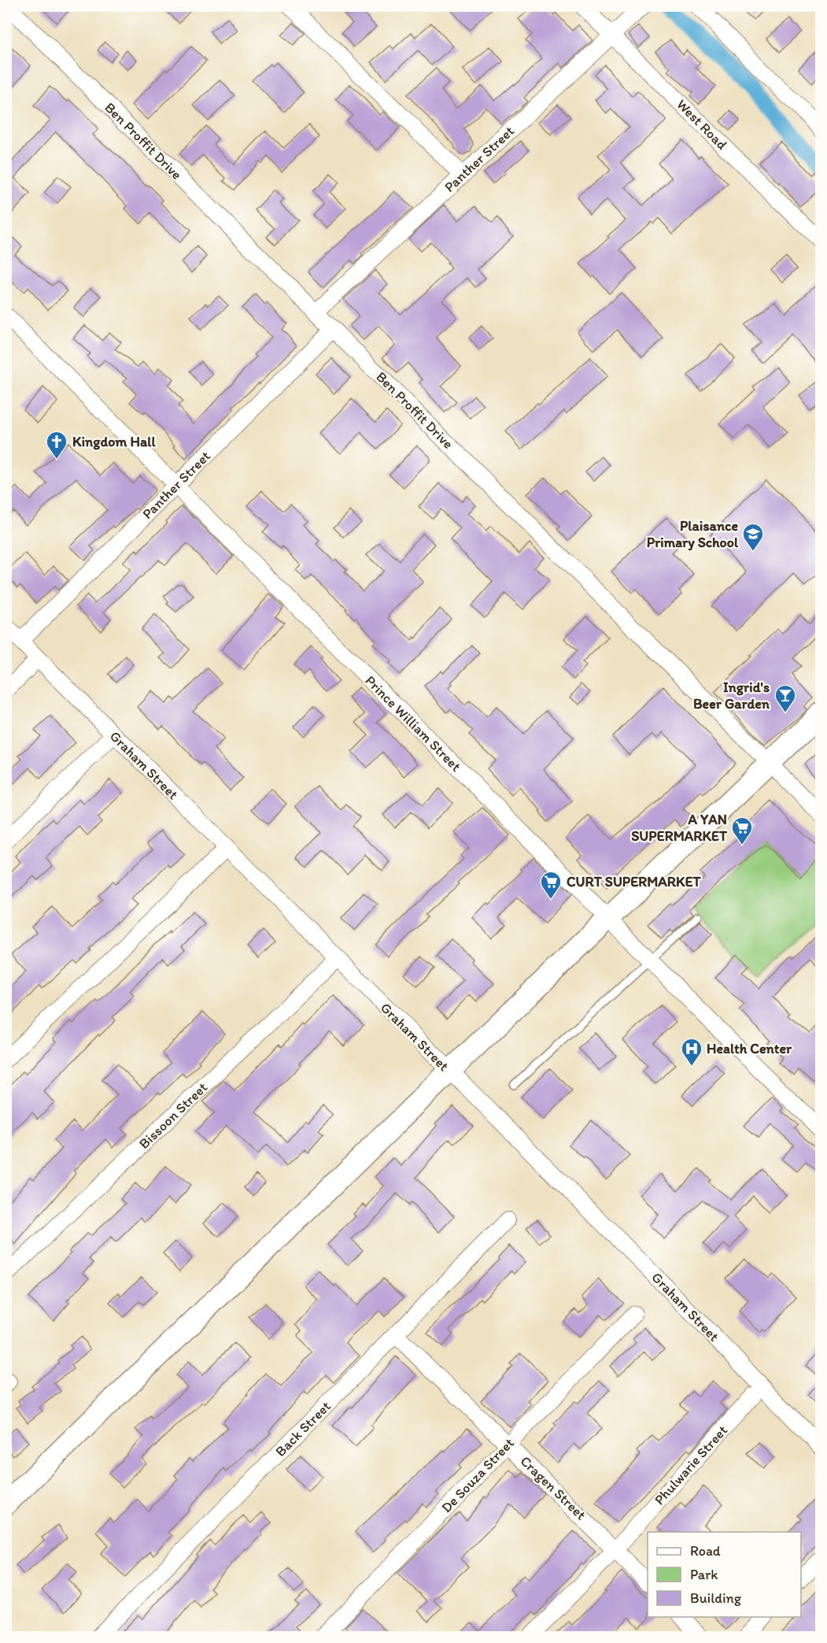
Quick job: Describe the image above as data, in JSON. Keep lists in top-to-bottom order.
{
  "streets": {
    "street": [
      "West Road",
      "Ben Proffit Drive",
      "Panther Street",
      "Prince William Street",
      "Graham Street",
      "Bissoon Street",
      "Back Street",
      "Phulwarie Street",
      "De Souza Street",
      "Cragen Street"
    ]
  },
  "crossings": [
    ["West Road", "Panther Street"],
    ["Ben Proffit Drive", "Panther Street"],
    ["Panther Street", "Prince William Street"],
    ["Panther Street", "Graham Street"],
    ["Graham Street", "Bissoon Street"],
    ["Back Street", "Cragen Street"],
    ["Phulwarie Street", "Cragen Street"],
    ["De Souza Street", "Cragen Street"]
  ],
  "places": {
    "church": ["Kingdom Hall"],
    "school or university": ["Plaisance Primary School"],
    "bar": ["Ingrid's Beer Garden"],
    "supermarket": ["A YAN SUPERMARKET", "CURT SUPERMARKET"],
    "hospital": ["Health Center"]
  },
  "legend": ["Road", "Park", "Building"]
}
